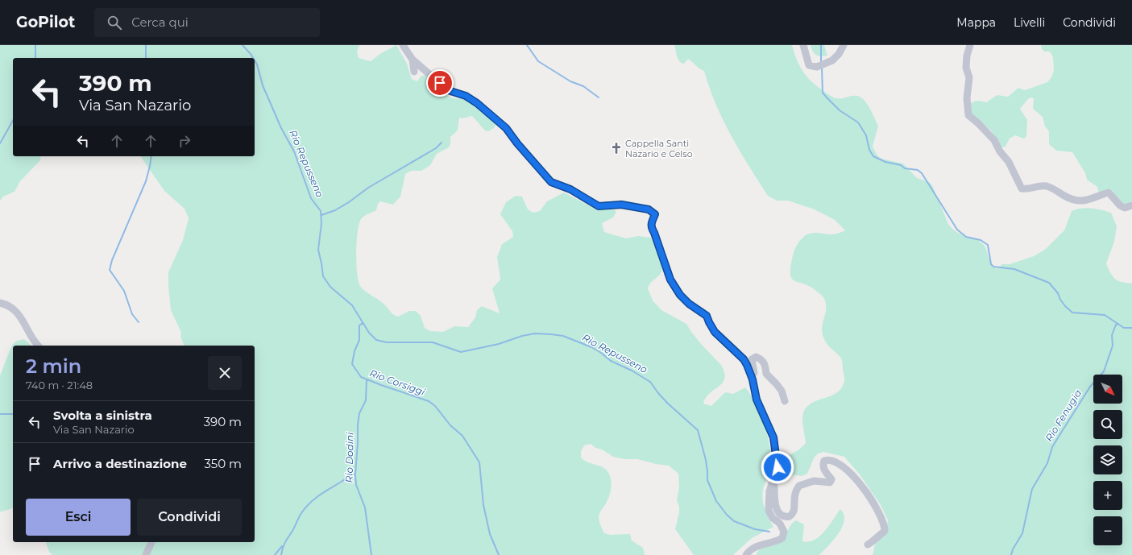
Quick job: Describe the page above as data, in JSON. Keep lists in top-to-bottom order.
{
  "water": [
    "Rio Repusseno",
    "Rio Corsiggi",
    "Rio Fenugia",
    "Rio Dodini"
  ],
  "places": {
    "church": ["Cappella Santi Nazario e Celso"]
  },
  "north": "bottom right",
  "page": {
    "header": "GoPilot",
    "search": "Cerca qui",
    "nav": ["Mappa", "Livelli", "Condividi"],
    "turn": ["390 m", "Via San Nazario"],
    "heading": ["2 min", "740 m · 21:48"],
    "map_buttons": ["+", "−"],
    "list": [
      {
        "name": "Svolta a sinistra",
        "note": "Via San Nazario",
        "value": "390 m"
      },
      {
        "name": "Arrivo a destinazione",
        "value": "350 m"
      }
    ],
    "buttons": ["Esci", "Condividi"]
  }
}
